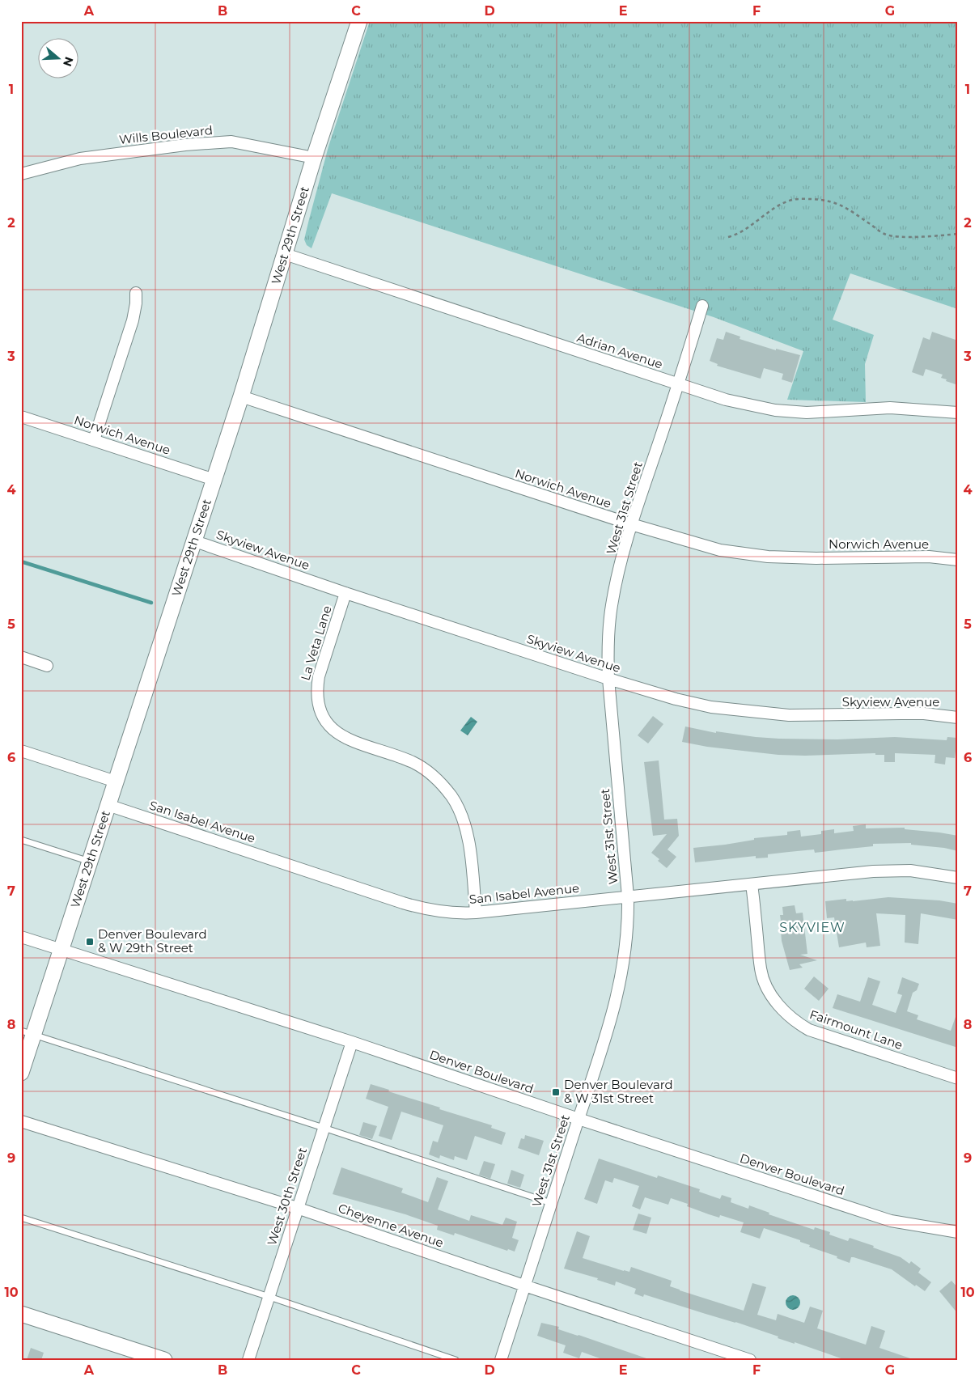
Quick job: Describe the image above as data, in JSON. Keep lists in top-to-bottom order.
{
  "streets": {
    "street": [
      "Wills Boulevard",
      "West 29th Street",
      "Adrian Avenue",
      "Norwich Avenue",
      "West 31st Street",
      "Skyview Avenue",
      "La Veta Lane",
      "San Isabel Avenue",
      "Fairmount Lane",
      "Denver Boulevard",
      "West 30th Street",
      "Cheyenne Avenue"
    ]
  },
  "crossings": [
    ["Wills Boulevard", "West 29th Street"],
    ["West 29th Street", "Adrian Avenue"],
    ["West 29th Street", "Norwich Avenue"],
    ["West 29th Street", "Skyview Avenue"],
    ["West 29th Street", "San Isabel Avenue"],
    ["West 29th Street", "Denver Boulevard"],
    ["Adrian Avenue", "West 31st Street"],
    ["Norwich Avenue", "West 31st Street"],
    ["West 31st Street", "Skyview Avenue"],
    ["West 31st Street", "San Isabel Avenue"],
    ["West 31st Street", "Denver Boulevard"],
    ["West 31st Street", "Cheyenne Avenue"],
    ["Skyview Avenue", "La Veta Lane"],
    ["La Veta Lane", "San Isabel Avenue"],
    ["San Isabel Avenue", "Fairmount Lane"],
    ["Denver Boulevard", "West 30th Street"],
    ["West 30th Street", "Cheyenne Avenue"]
  ],
  "districts": ["SKYVIEW"],
  "places": {
    "transit": ["Denver Boulevard & W 29th Street", "Denver Boulevard & W 31st Street"]
  },
  "north": "right",
  "grid": {
    "columns": [
      "A",
      "B",
      "C",
      "D",
      "E",
      "F",
      "G"
    ],
    "rows": [
      "1",
      "2",
      "3",
      "4",
      "5",
      "6",
      "7",
      "8",
      "9",
      "10"
    ]
  }
}
